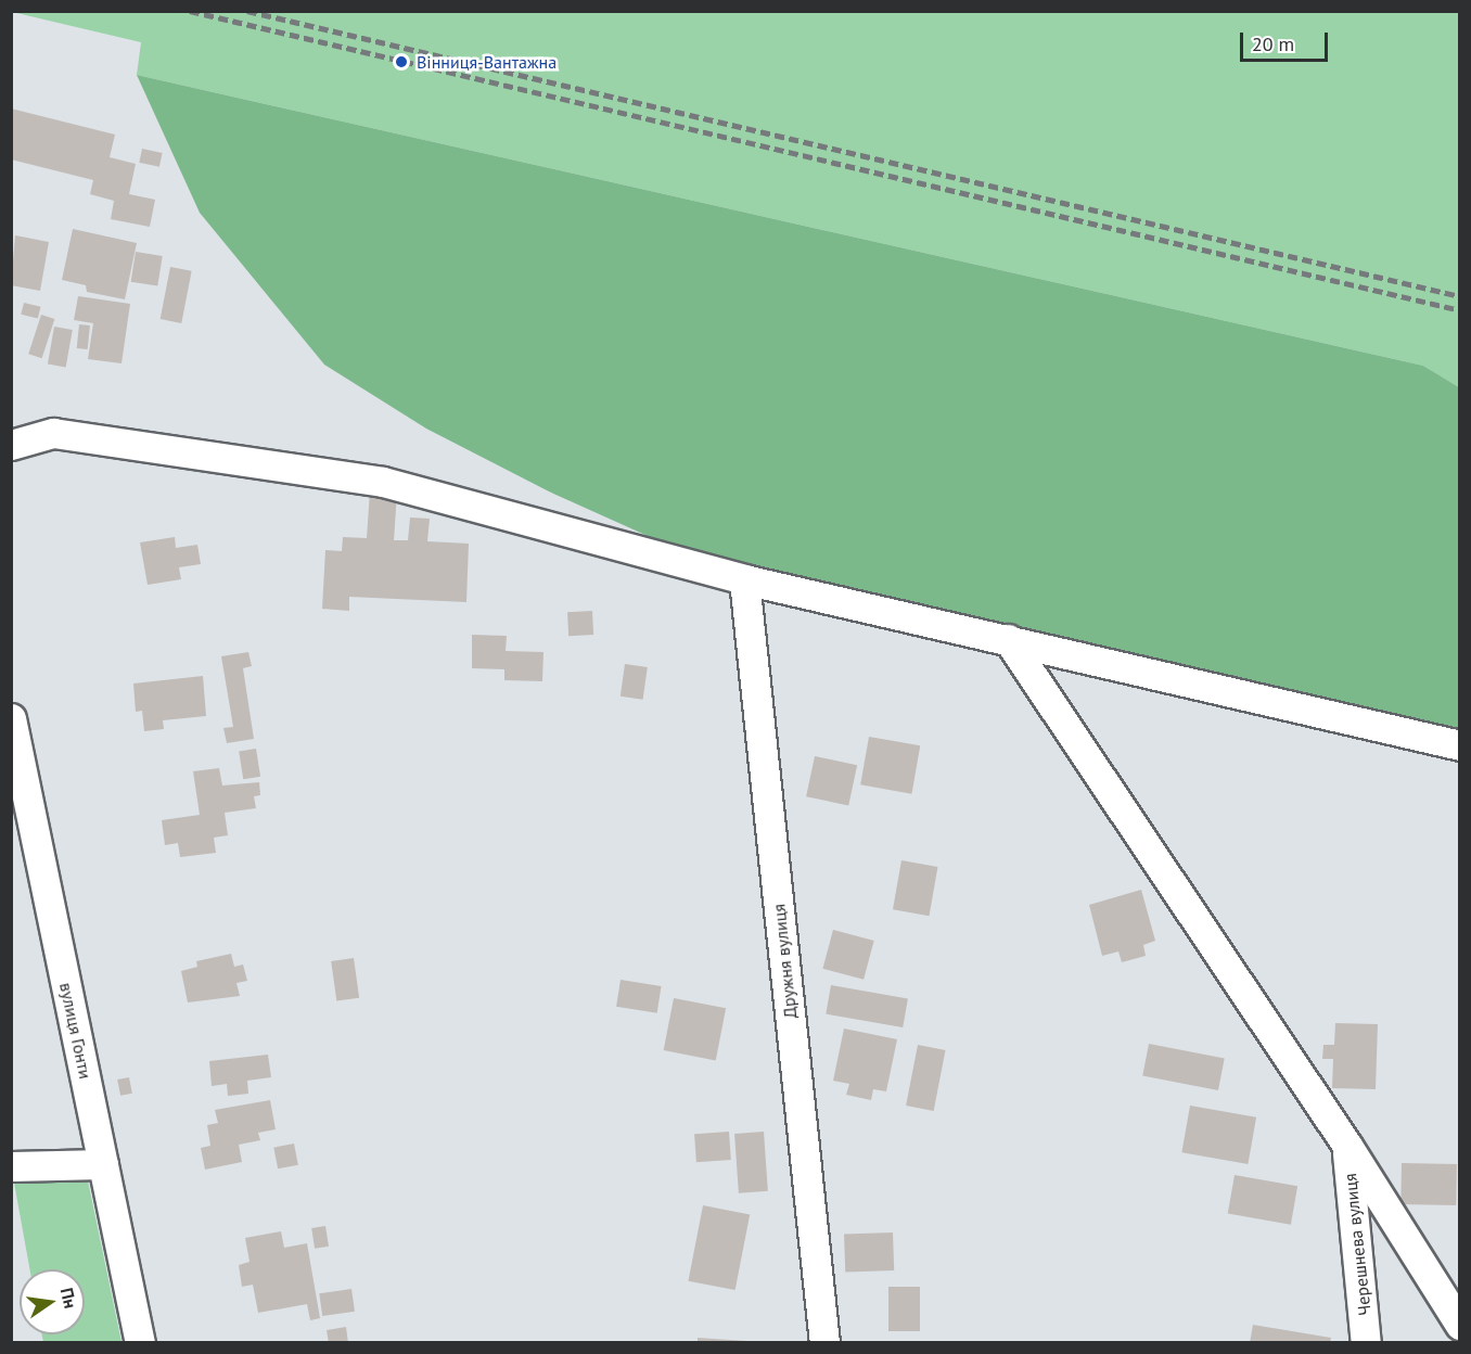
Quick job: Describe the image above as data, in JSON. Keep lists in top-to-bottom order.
{
  "streets": {
    "street": ["Дружня вулиця", "вулиця Гонти", "Черешнева вулиця"]
  },
  "places": ["Вінниця-Вантажна"],
  "scale_bar": "20 m",
  "north": "right"
}
